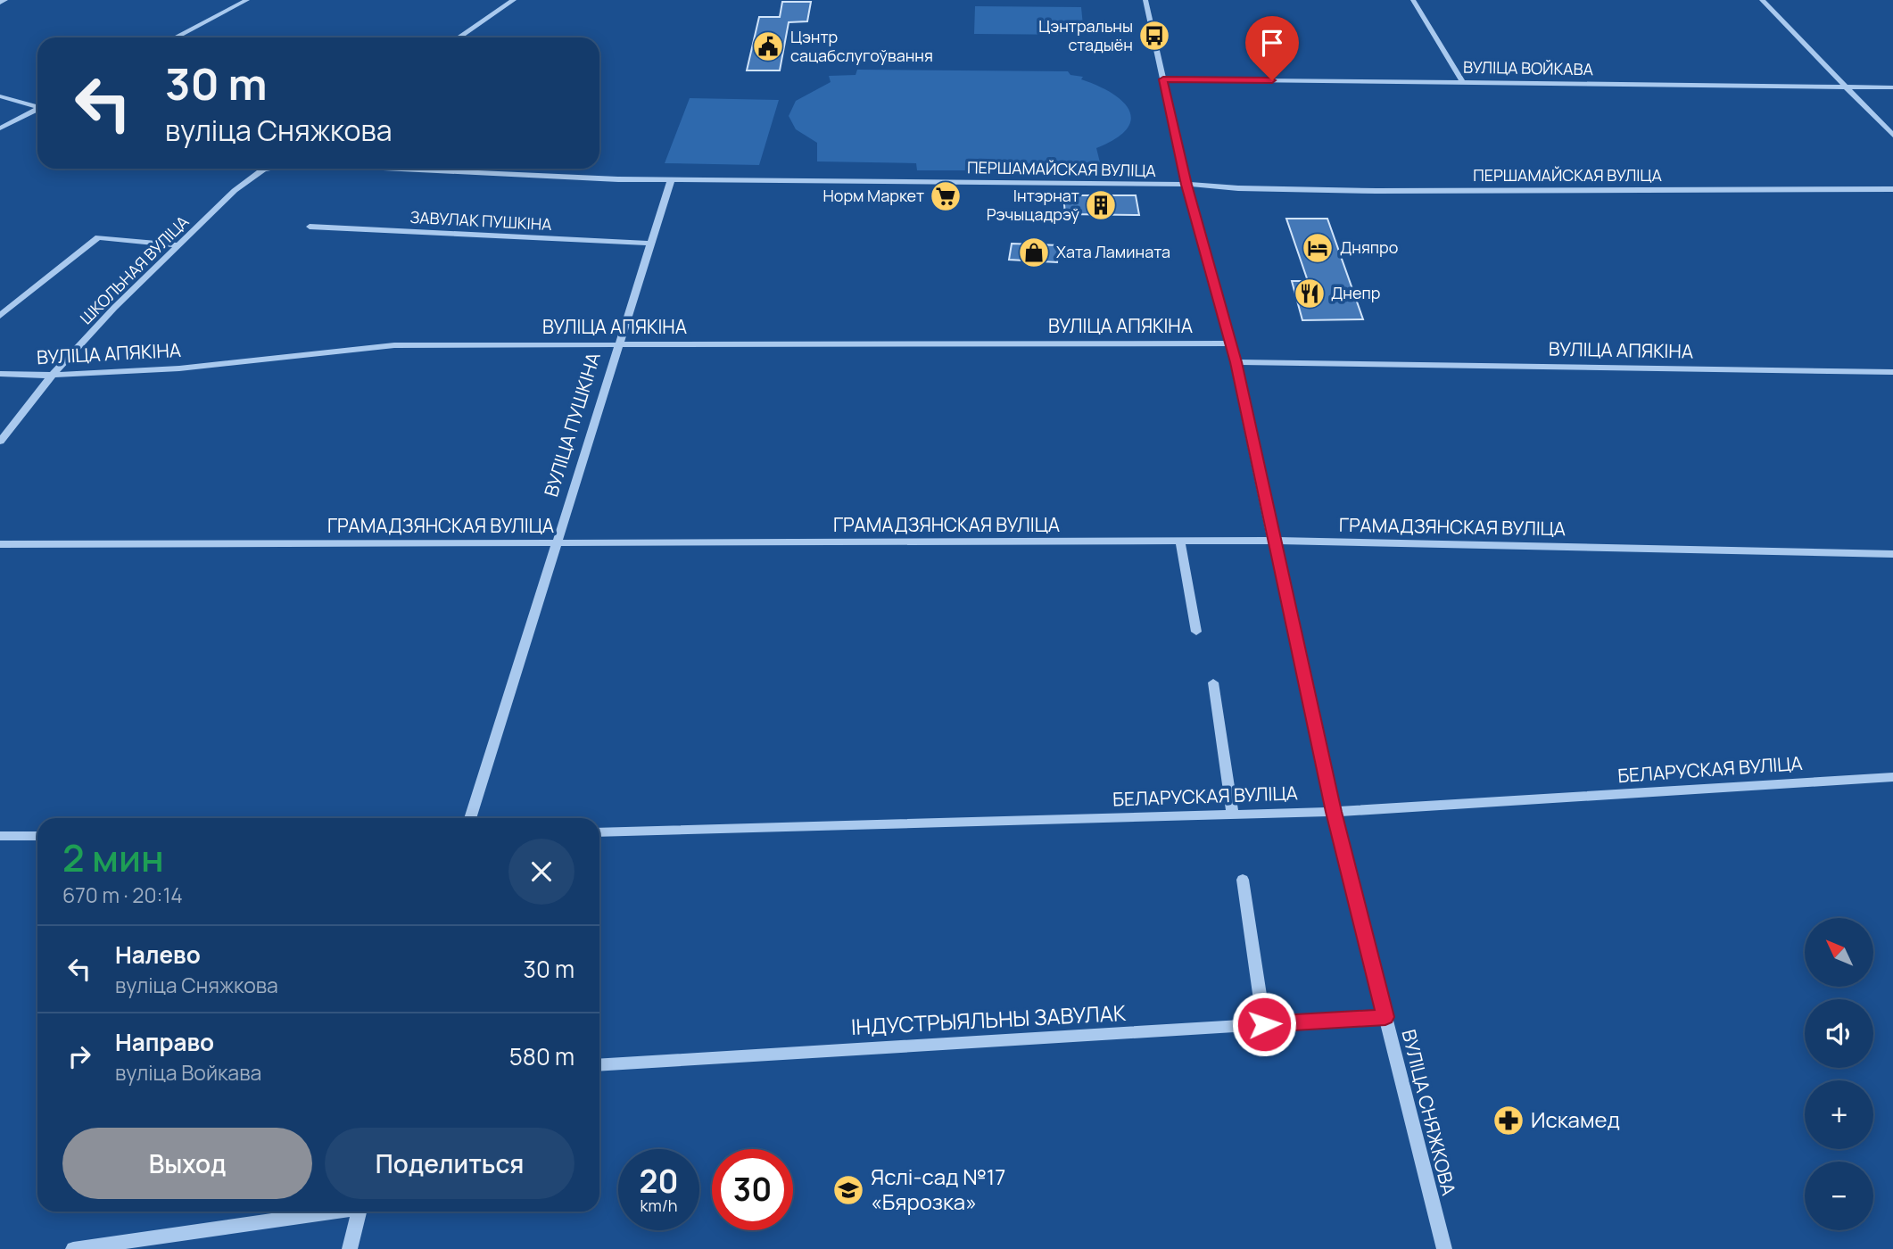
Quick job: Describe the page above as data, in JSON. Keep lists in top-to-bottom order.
{
  "streets": {
    "street": [
      "ВУЛІЦА ВОЙКАВА",
      "ПЕРШАМАЙСКАЯ ВУЛІЦА",
      "ЗАВУЛАК ПУШКІНА",
      "ШКОЛЬНАЯ ВУЛІЦА",
      "ВУЛІЦА АПЯКІНА",
      "ВУЛІЦА ПУШКІНА",
      "ГРАМАДЗЯНСКАЯ ВУЛІЦА",
      "БЕЛАРУСКАЯ ВУЛІЦА",
      "ІНДУСТРЫЯЛЬНЫ ЗАВУЛАК",
      "ВУЛІЦА СНЯЖКОВА"
    ]
  },
  "crossings": [
    ["ВУЛІЦА ВОЙКАВА", "ВУЛІЦА СНЯЖКОВА"],
    ["ПЕРШАМАЙСКАЯ ВУЛІЦА", "ШКОЛЬНАЯ ВУЛІЦА"],
    ["ПЕРШАМАЙСКАЯ ВУЛІЦА", "ВУЛІЦА ПУШКІНА"],
    ["ПЕРШАМАЙСКАЯ ВУЛІЦА", "ВУЛІЦА СНЯЖКОВА"],
    ["ЗАВУЛАК ПУШКІНА", "ВУЛІЦА ПУШКІНА"],
    ["ШКОЛЬНАЯ ВУЛІЦА", "ВУЛІЦА АПЯКІНА"],
    ["ВУЛІЦА АПЯКІНА", "ВУЛІЦА ПУШКІНА"],
    ["ВУЛІЦА АПЯКІНА", "ВУЛІЦА СНЯЖКОВА"],
    ["ВУЛІЦА ПУШКІНА", "ГРАМАДЗЯНСКАЯ ВУЛІЦА"],
    ["ГРАМАДЗЯНСКАЯ ВУЛІЦА", "ВУЛІЦА СНЯЖКОВА"],
    ["БЕЛАРУСКАЯ ВУЛІЦА", "ВУЛІЦА СНЯЖКОВА"],
    ["ІНДУСТРЫЯЛЬНЫ ЗАВУЛАК", "ВУЛІЦА СНЯЖКОВА"]
  ],
  "places": {
    "bus stop": ["Цэнтральны стадыён"],
    "public building": ["Цэнтр сацабслугоўвання"],
    "supermarket": ["Норм Маркет"],
    "building": ["Інтэрнат Рэчыцадрэў"],
    "hotel": ["Дняпро"],
    "shop": ["Хата Ламината"],
    "restaurant": ["Днепр"],
    "pharmacy": ["Искамед"],
    "school or university": ["Яслі-сад №17 «Бярозка»"]
  },
  "north": "top left",
  "page": {
    "turn": ["30 m", "вуліца Сняжкова"],
    "heading": ["2 мин", "670 m · 20:14"],
    "map_buttons": ["+", "−"],
    "list": [
      {
        "name": "Налево",
        "note": "вуліца Сняжкова",
        "value": "30 m"
      },
      {
        "name": "Направо",
        "note": "вуліца Войкава",
        "value": "580 m"
      }
    ],
    "buttons": ["Выход", "Поделиться"],
    "speed": "20 km/h",
    "limit": "30"
  }
}
